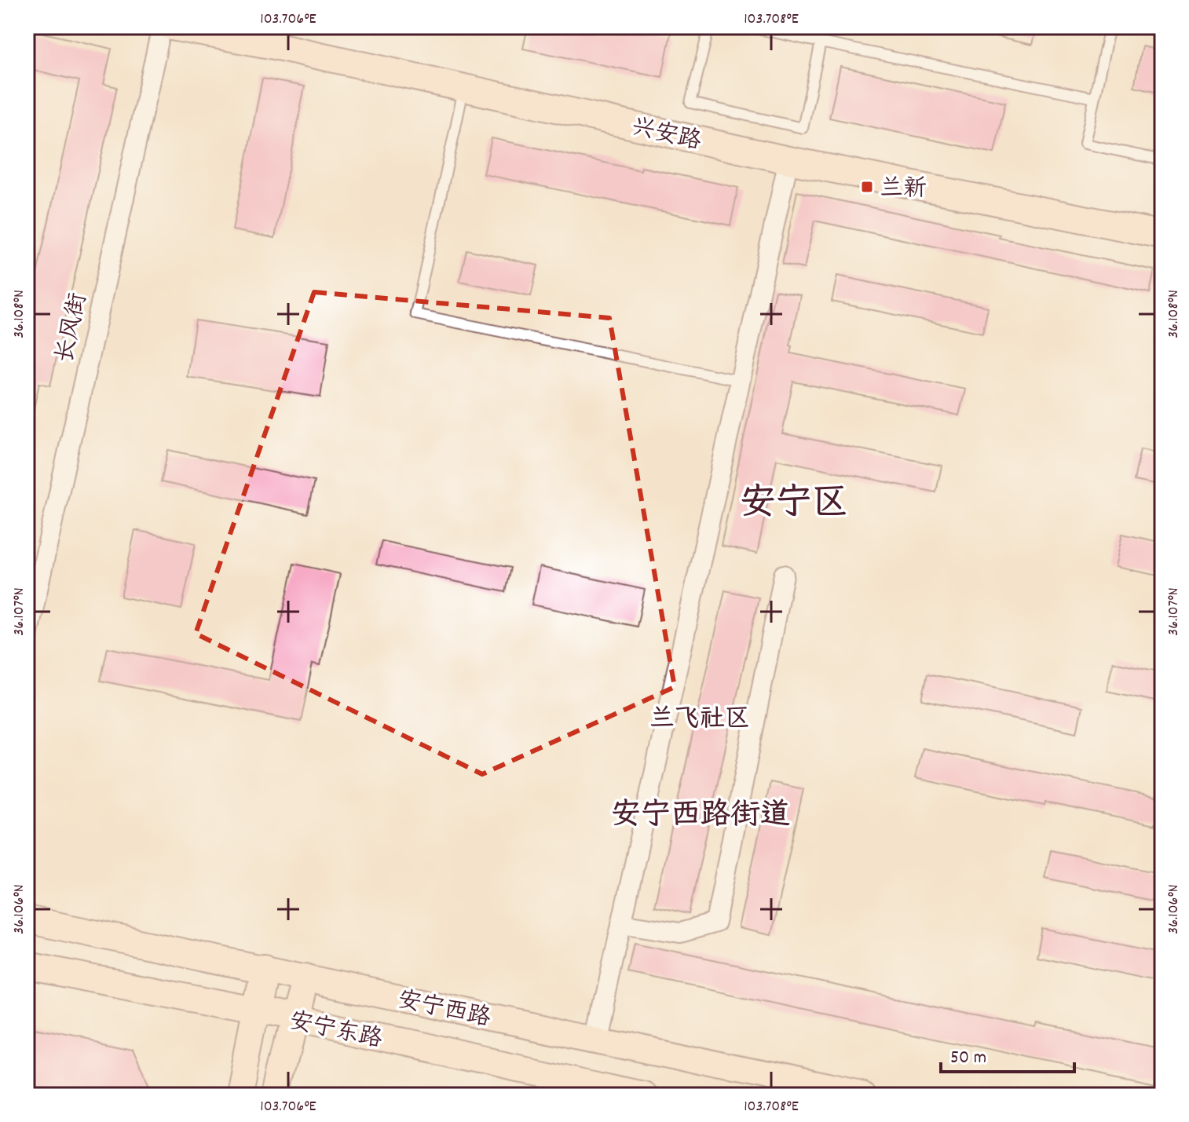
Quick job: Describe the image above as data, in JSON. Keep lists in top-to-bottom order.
{
  "streets": {
    "main road": ["兴安路", "安宁西路", "安宁东路"],
    "street": ["长风街"]
  },
  "districts": ["安宁区", "兰飞社区", "安宁西路街道"],
  "places": {
    "transit": ["兰新"]
  },
  "scale_bar": "50 m",
  "coordinates": [
    "103.706°E",
    "103.708°E",
    "36.108°N",
    "36.107°N",
    "36.106°N"
  ]
}
